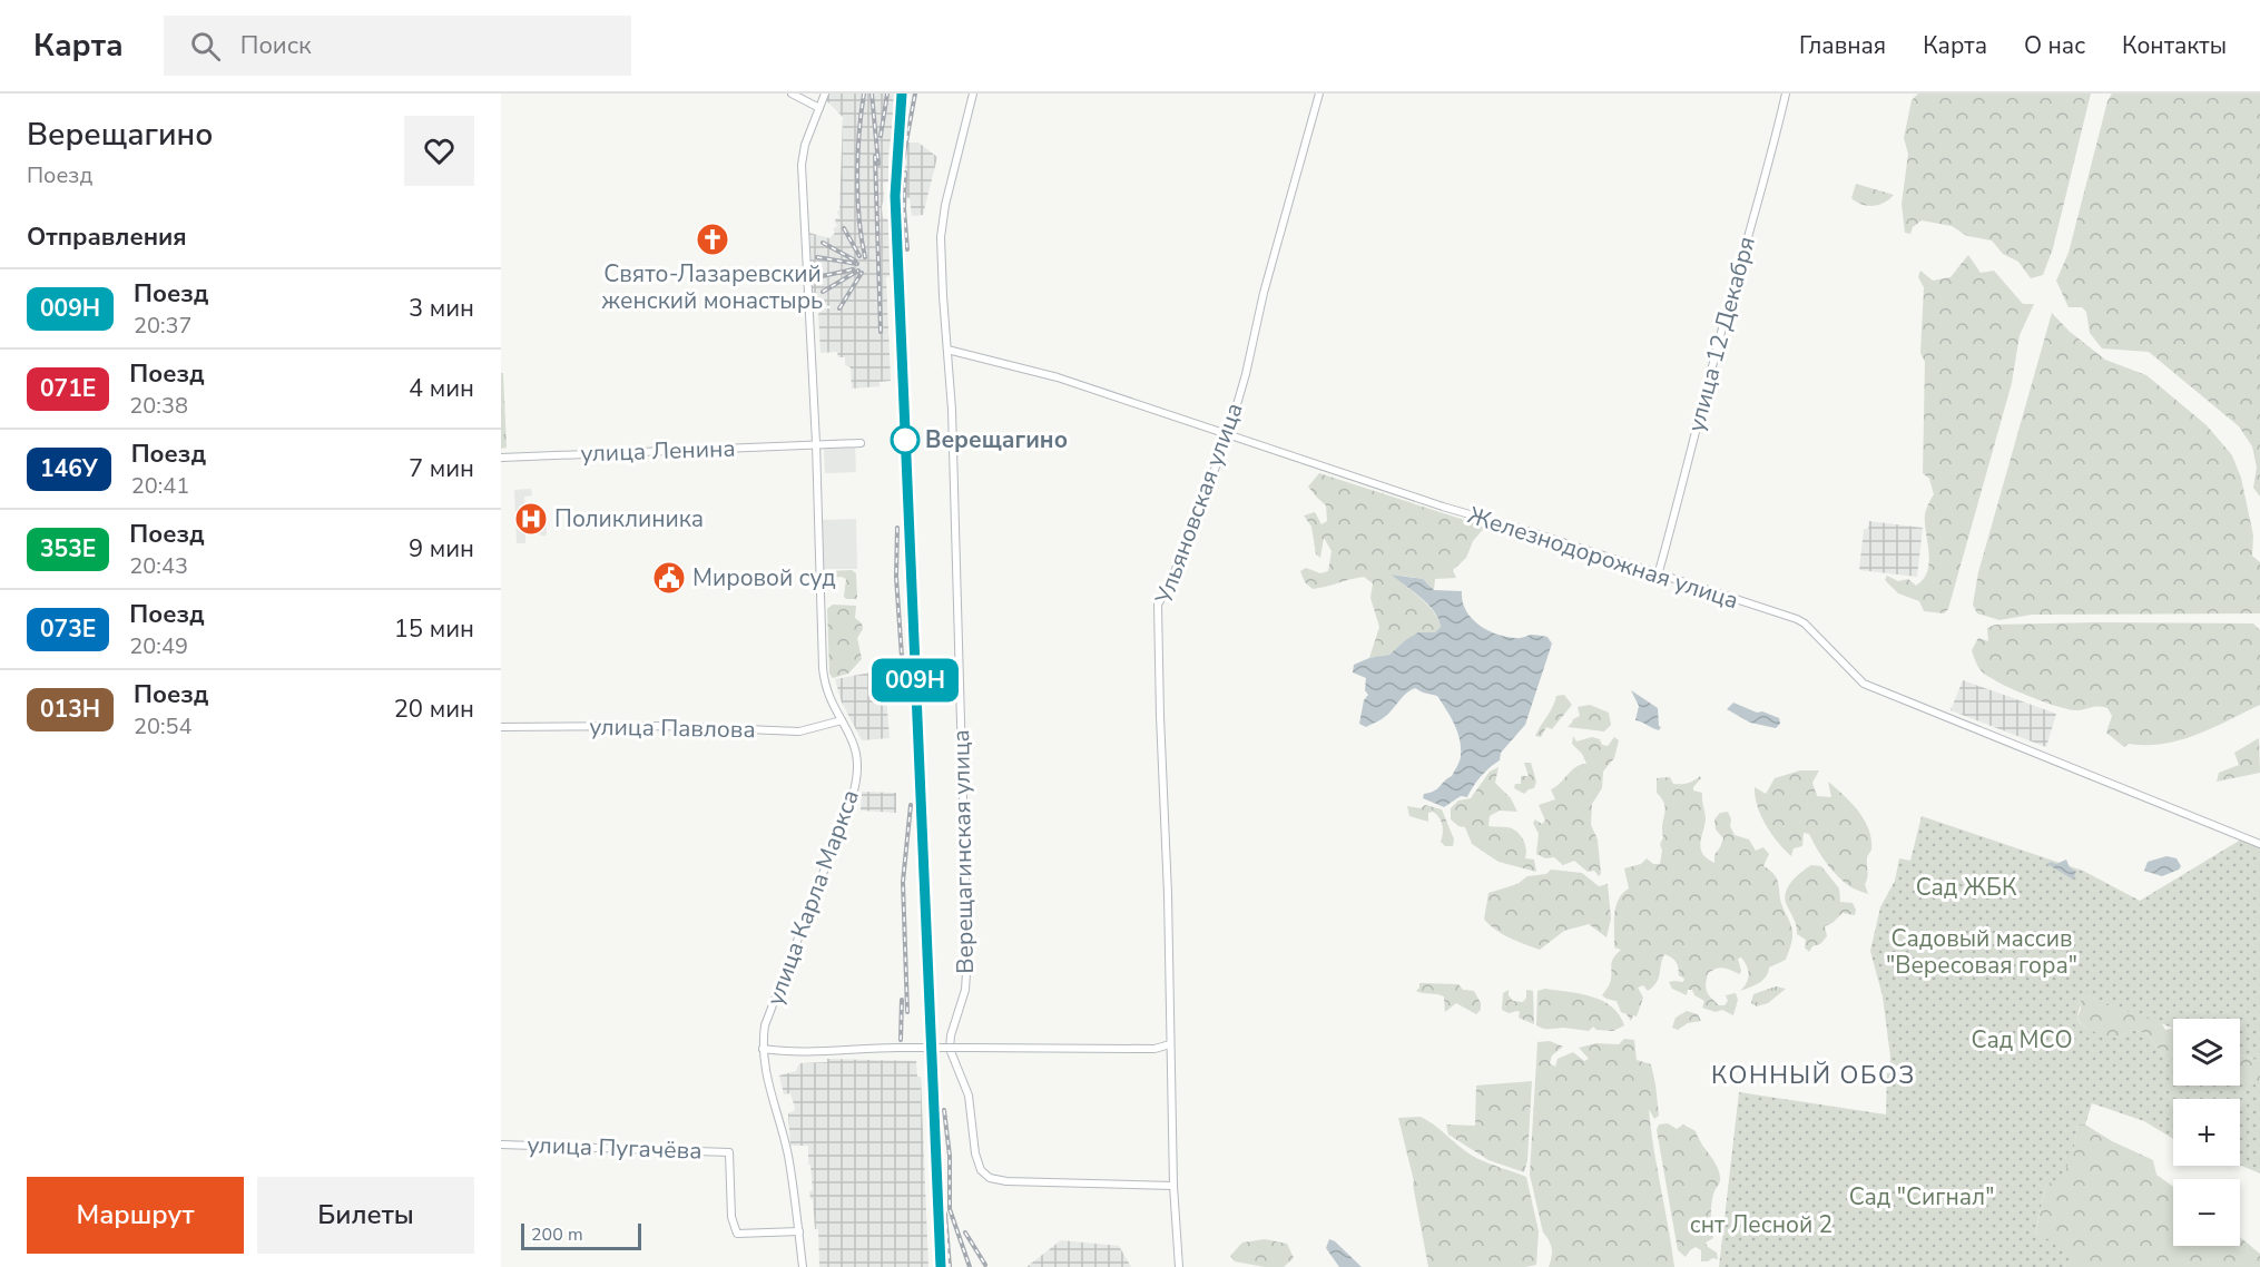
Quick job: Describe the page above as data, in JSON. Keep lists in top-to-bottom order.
{
  "streets": {
    "street": [
      "улица 12 Декабря",
      "улица Ленина",
      "Ульяновская улица",
      "Железнодорожная улица",
      "улица Павлова",
      "Верещагинская улица",
      "улица Карла Маркса",
      "улица Пугачёва"
    ]
  },
  "crossings": [
    ["улица 12 Декабря", "Железнодорожная улица"],
    ["улица Ленина", "улица Карла Маркса"],
    ["Ульяновская улица", "Железнодорожная улица"],
    ["Ульяновская улица", "Верещагинская улица"],
    ["Железнодорожная улица", "Верещагинская улица"],
    ["улица Павлова", "улица Карла Маркса"],
    ["улица Карла Маркса", "улица Пугачёва"]
  ],
  "districts": ["КОННЫЙ ОБОЗ"],
  "parks": [
    "Сад ЖБК",
    "Садовый массив \"Вересовая гора\"",
    "Сад МСО",
    "Сад \"Сигнал\"",
    "снт Лесной 2"
  ],
  "places": {
    "church": ["Свято-Лазаревский женский монастырь"],
    "other": ["Верещагино"],
    "hospital": ["Поликлиника"],
    "public building": ["Мировой суд"]
  },
  "scale_bar": "200 m",
  "page": {
    "header": "Карта",
    "search": "Поиск",
    "nav": [
      "Главная",
      "Карта",
      "О нас",
      "Контакты"
    ],
    "heading": [
      ["Верещагино", "Поезд"],
      "Отправления"
    ],
    "on_map": "009Н",
    "list": [
      {
        "mark": "009Н",
        "name": "Поезд",
        "note": "20:37",
        "value": "3 мин"
      },
      {
        "mark": "071Е",
        "name": "Поезд",
        "note": "20:38",
        "value": "4 мин"
      },
      {
        "mark": "146У",
        "name": "Поезд",
        "note": "20:41",
        "value": "7 мин"
      },
      {
        "mark": "353Е",
        "name": "Поезд",
        "note": "20:43",
        "value": "9 мин"
      },
      {
        "mark": "073Е",
        "name": "Поезд",
        "note": "20:49",
        "value": "15 мин"
      },
      {
        "mark": "013Н",
        "name": "Поезд",
        "note": "20:54",
        "value": "20 мин"
      }
    ],
    "map_buttons": ["+", "−"],
    "buttons": ["Маршрут", "Билеты"],
    "scale": "200 m"
  }
}
